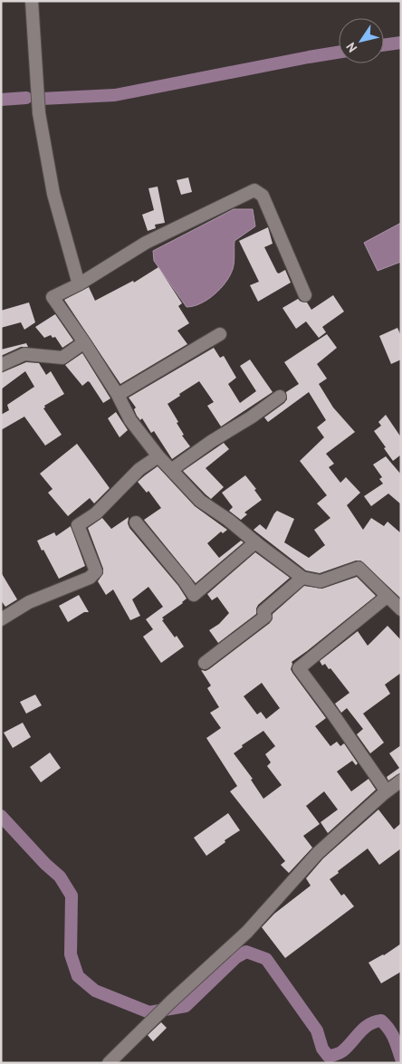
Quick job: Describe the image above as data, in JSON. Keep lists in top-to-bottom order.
{
  "north": "bottom left"
}
